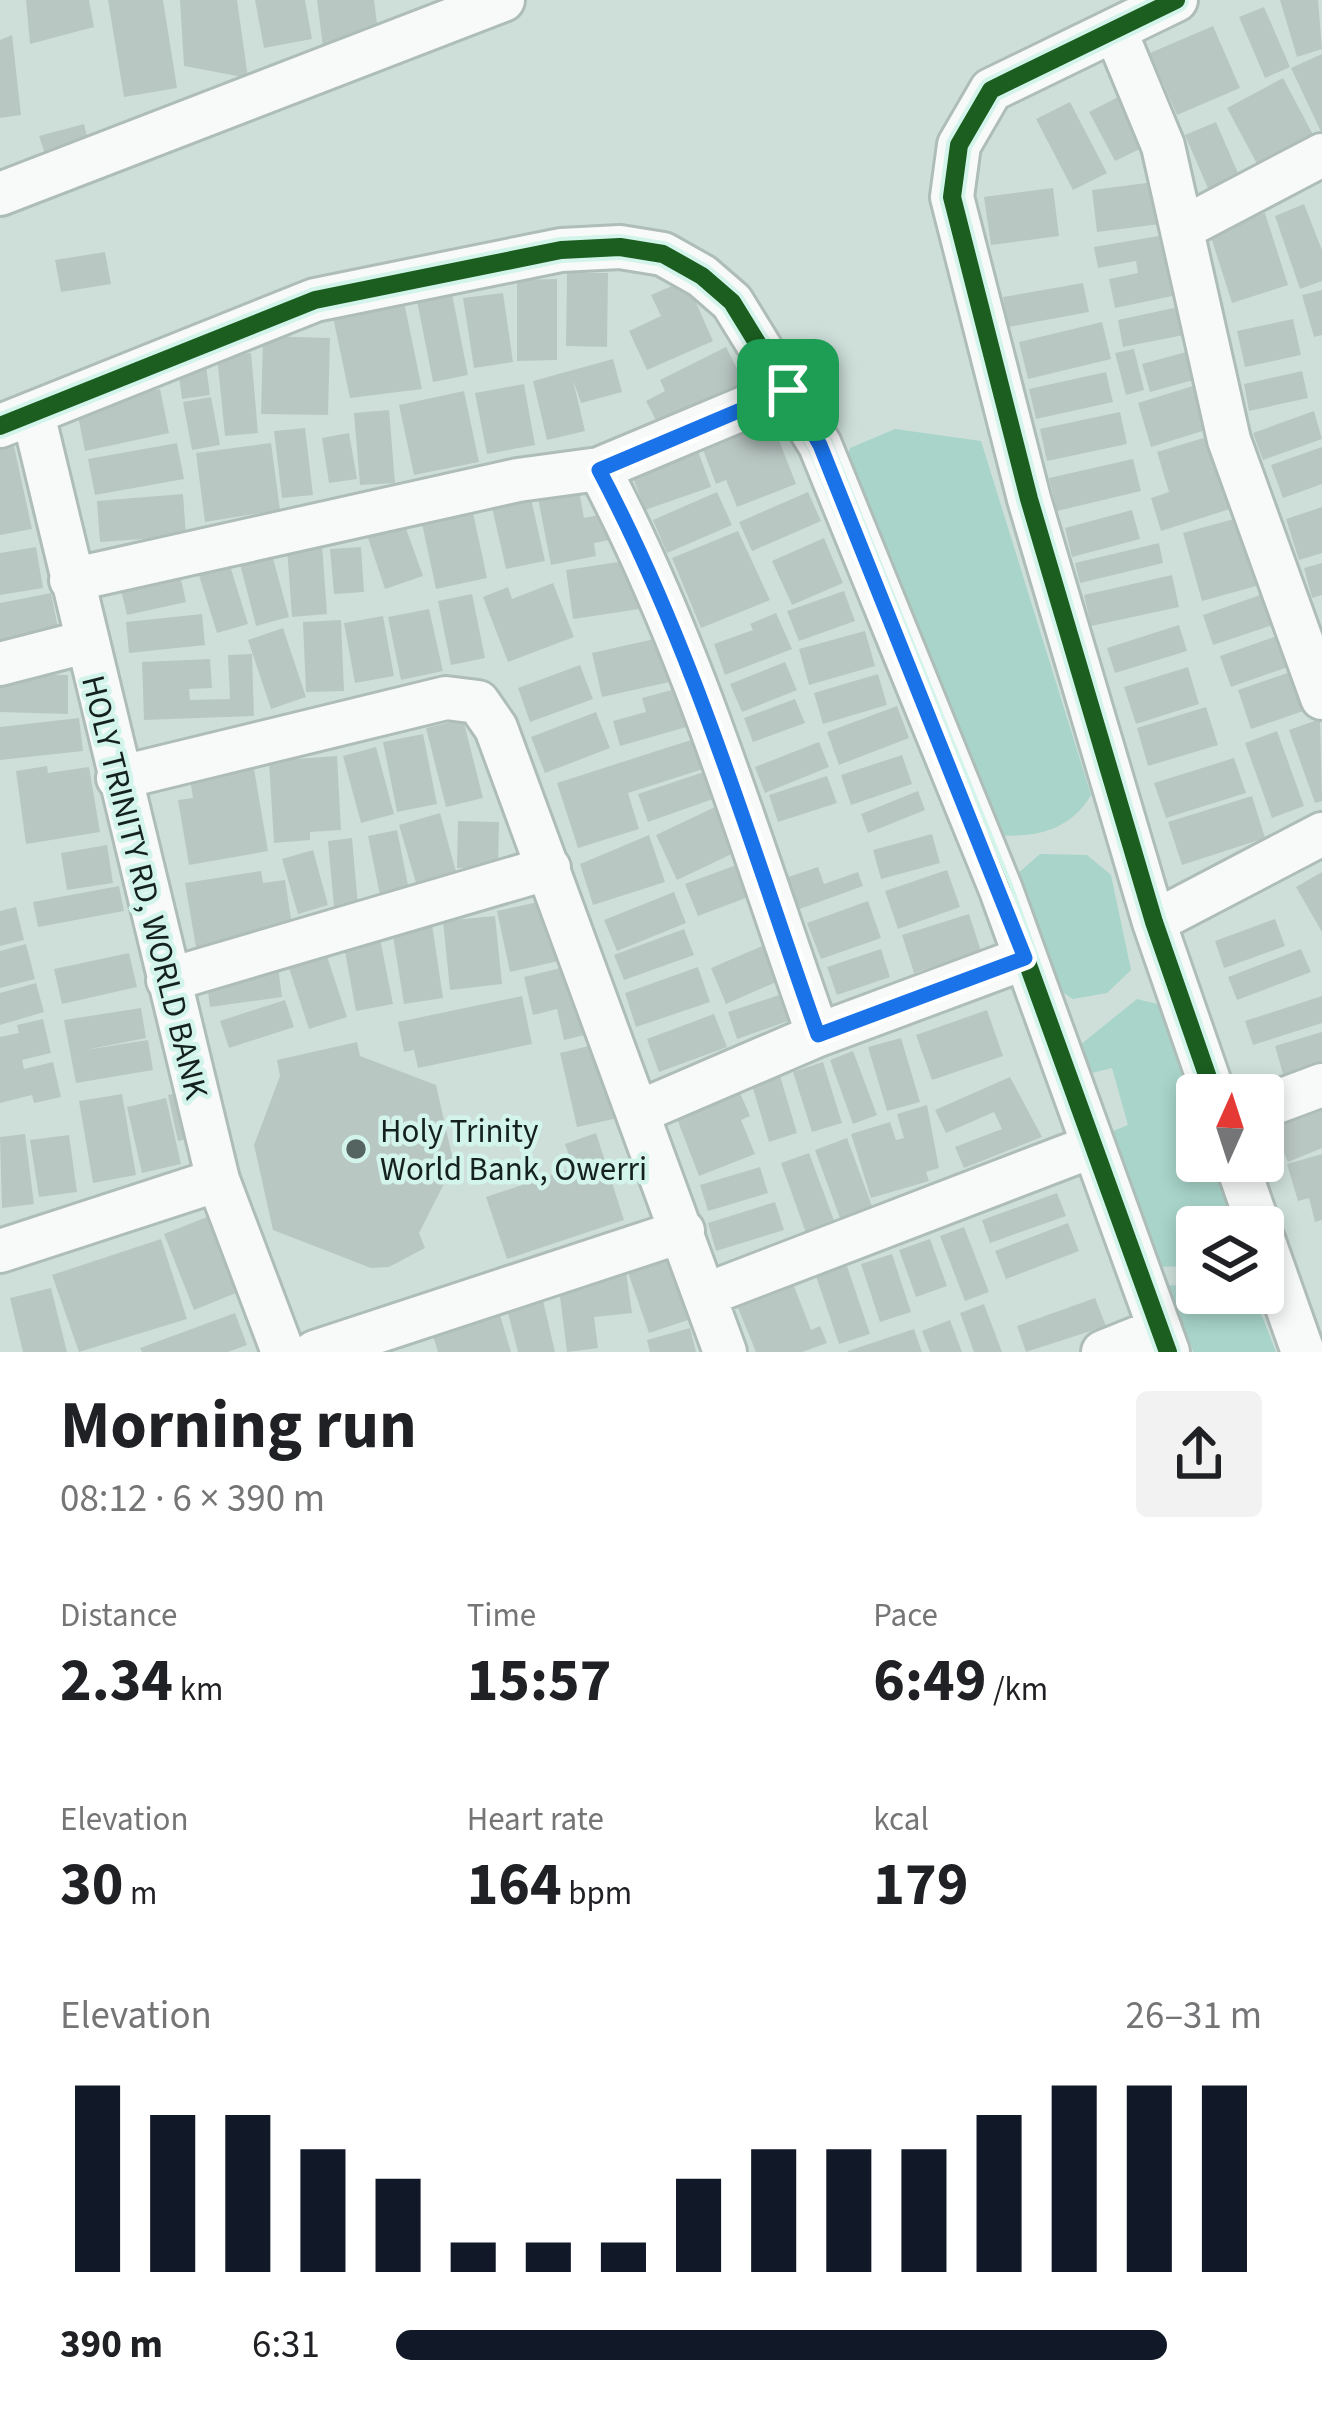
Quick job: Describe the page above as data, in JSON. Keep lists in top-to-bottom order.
{
  "streets": {
    "street": ["HOLY TRINITY RD, WORLD BANK"]
  },
  "places": ["Holy Trinity World Bank, Owerri"],
  "north": "top",
  "page": {
    "heading": ["Morning run", "08:12 · 6 × 390 m"],
    "stats": [
      ["Distance", "2.34 km"],
      ["Time", "15:57"],
      ["Pace", "6:49 /km"],
      ["Elevation", "30 m"],
      ["Heart rate", "164 bpm"],
      ["kcal", "179"]
    ],
    "chart": ["Elevation", "26–31 m"],
    "list": [
      {
        "name": "390 m",
        "note": "6:31"
      }
    ]
  }
}
